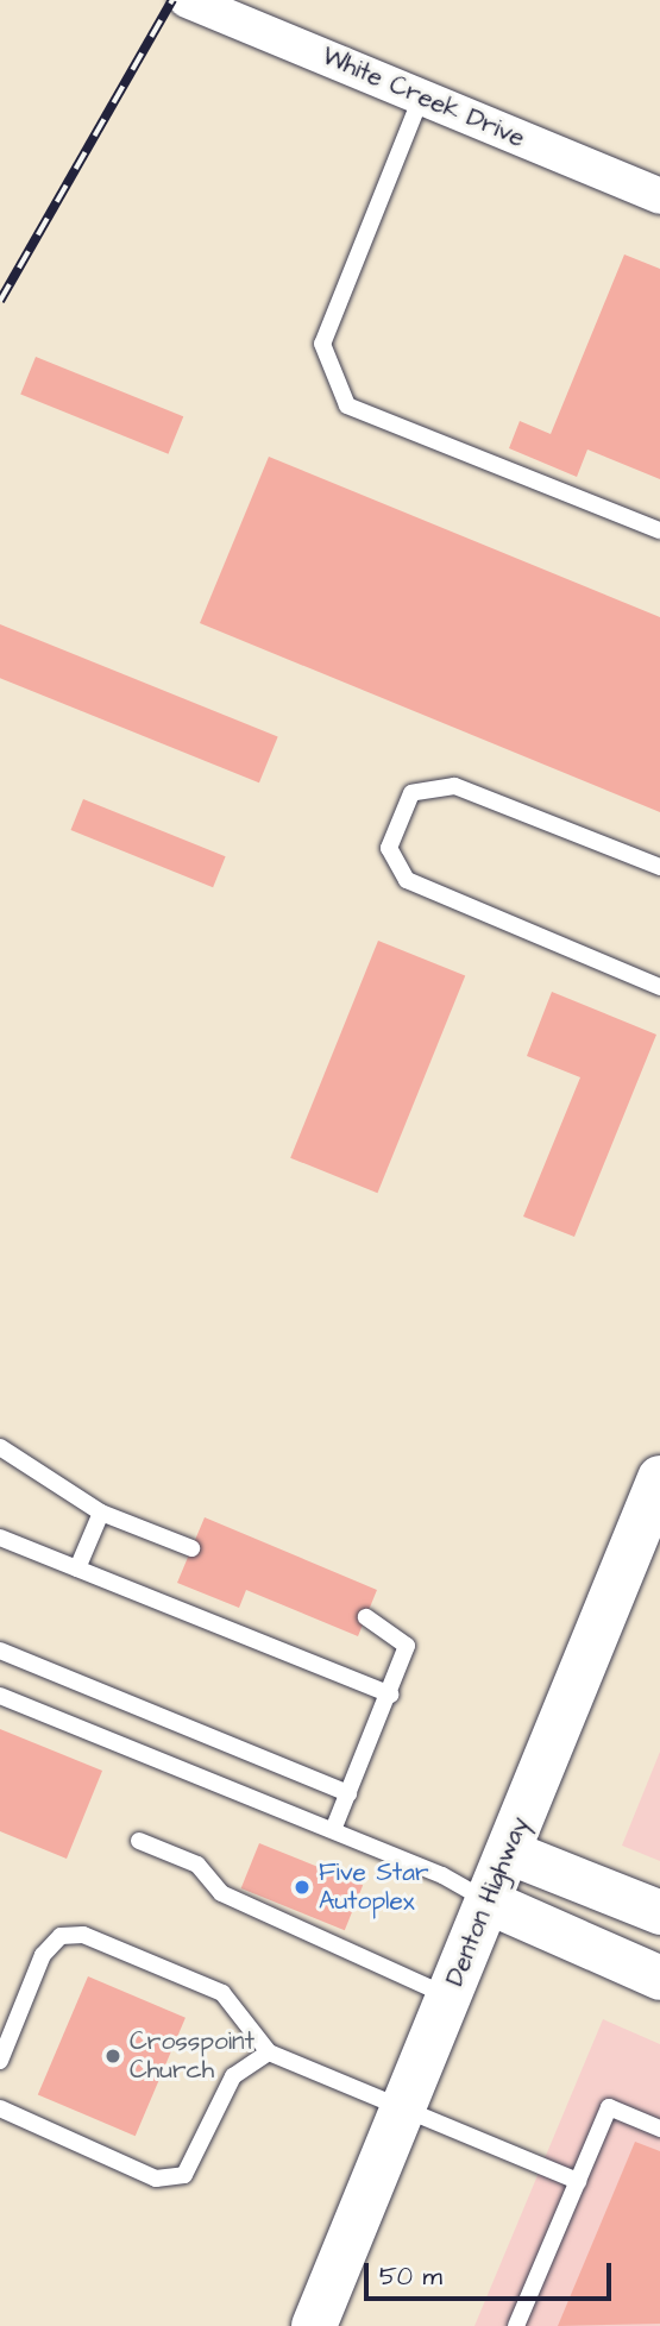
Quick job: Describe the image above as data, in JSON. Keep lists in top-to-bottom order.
{
  "streets": {
    "main road": ["Denton Highway"],
    "street": ["White Creek Drive"]
  },
  "places": ["Five Star Autoplex", "Crosspoint Church"],
  "scale_bar": "50 m"
}
